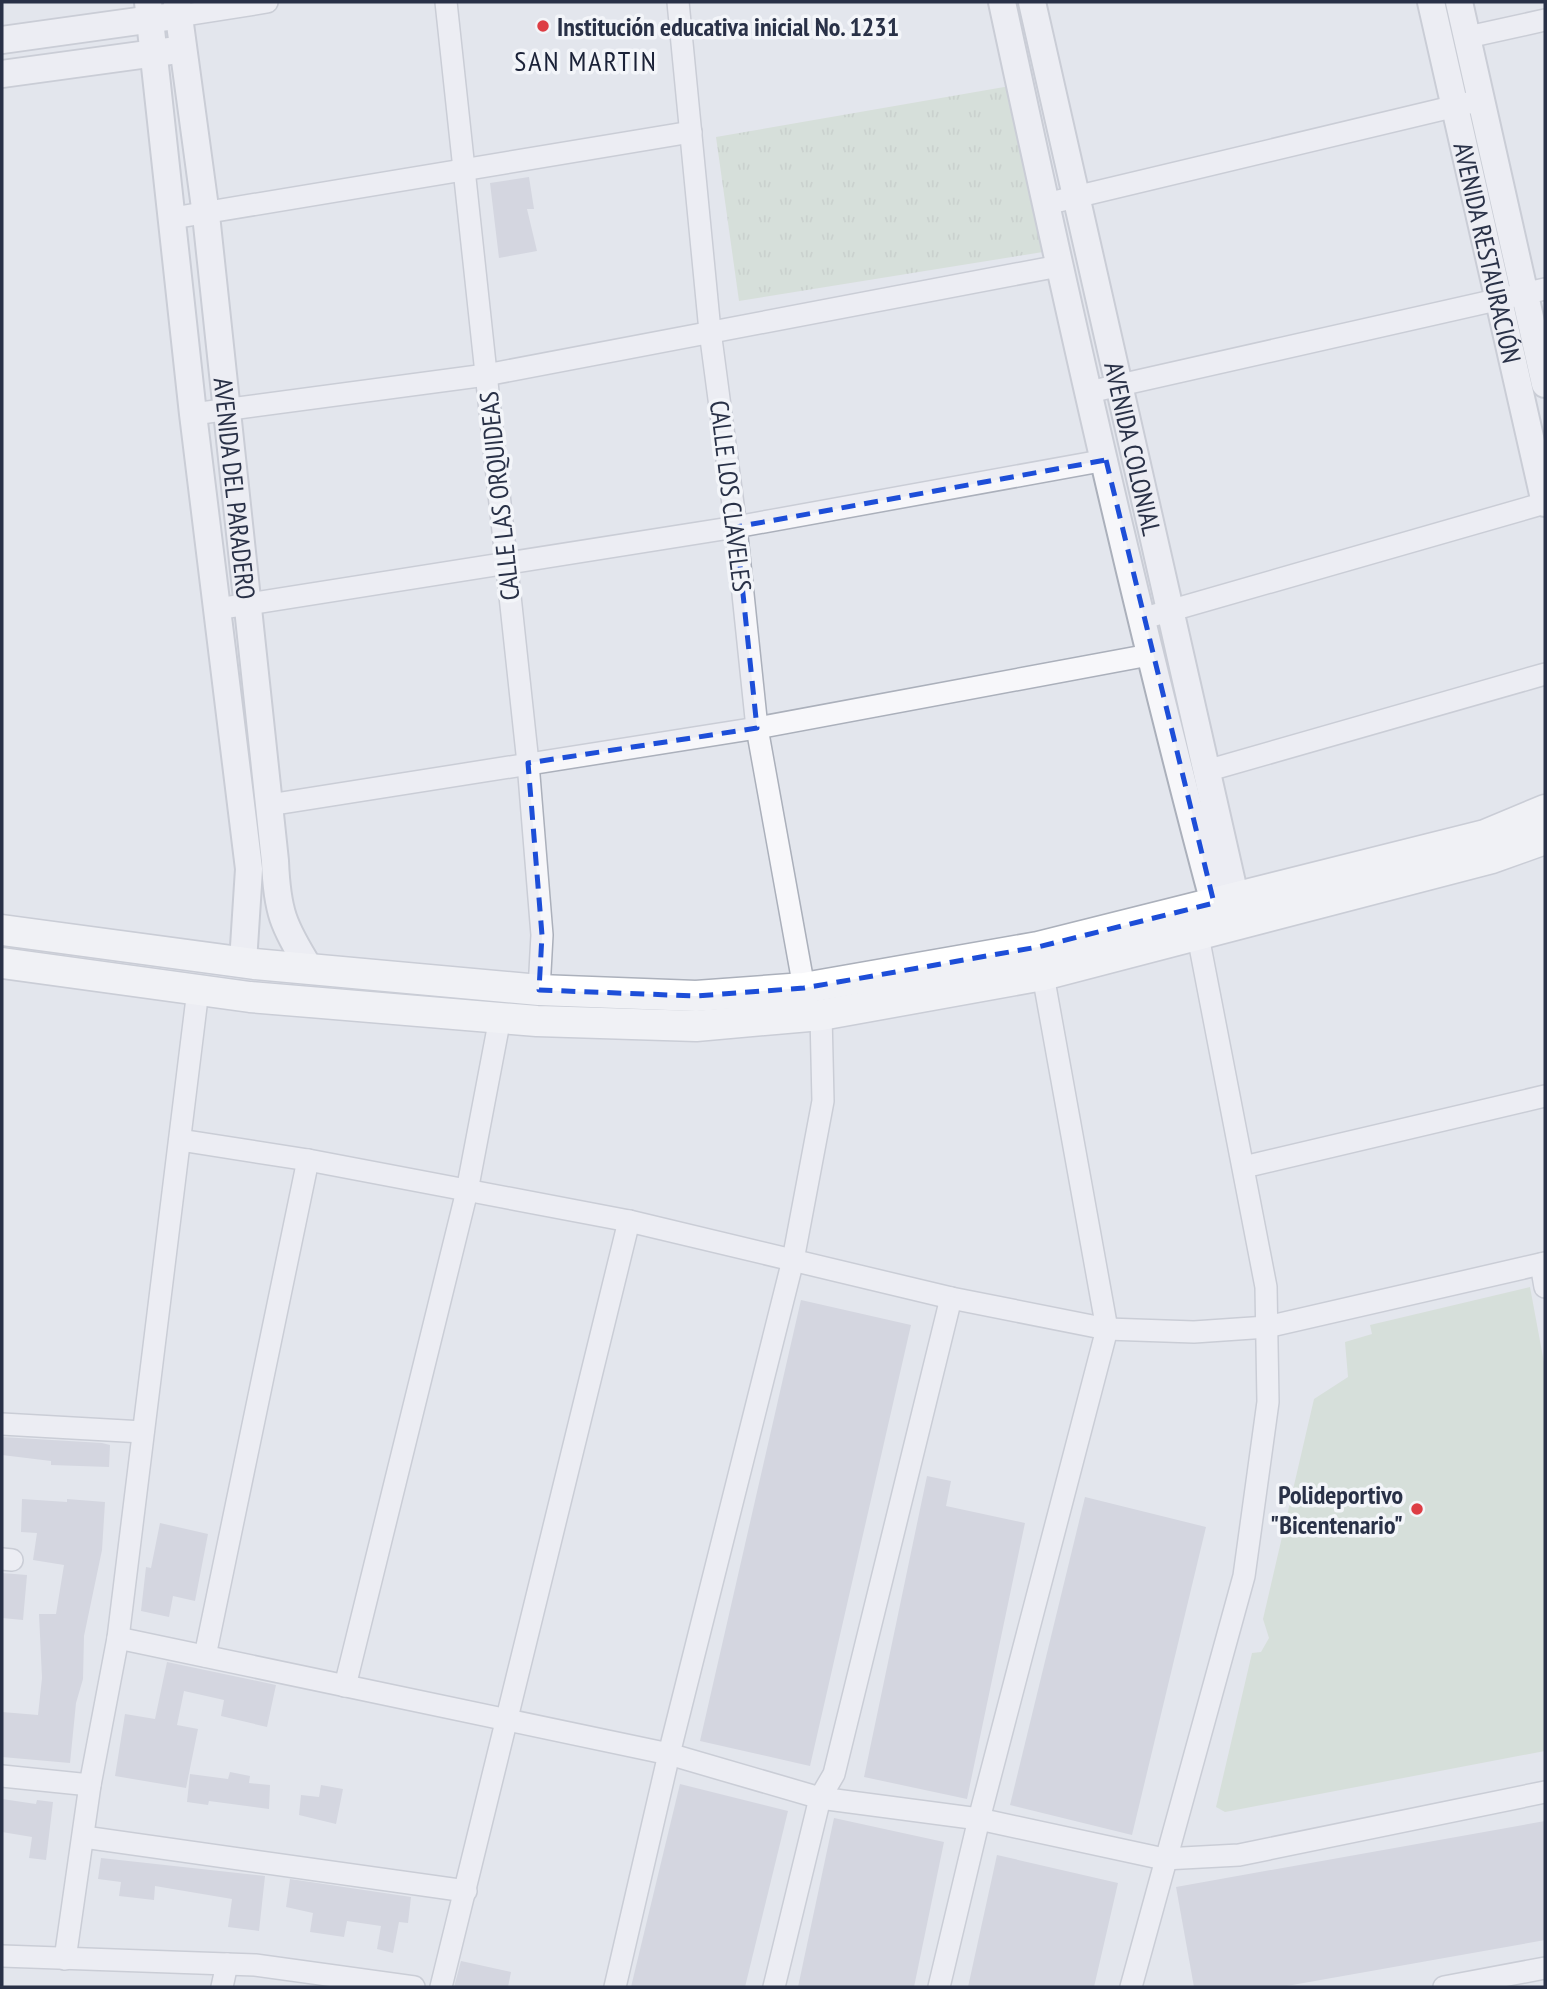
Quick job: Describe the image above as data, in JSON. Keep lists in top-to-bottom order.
{
  "streets": {
    "street": [
      "AVENIDA RESTAURACIÓN",
      "AVENIDA COLONIAL",
      "AVENIDA DEL PARADERO",
      "CALLE LAS ORQUIDEAS",
      "CALLE LOS CLAVELES"
    ]
  },
  "districts": ["SAN MARTIN"],
  "places": ["Institución educativa inicial No. 1231", "Polideportivo \"Bicentenario\""]
}
